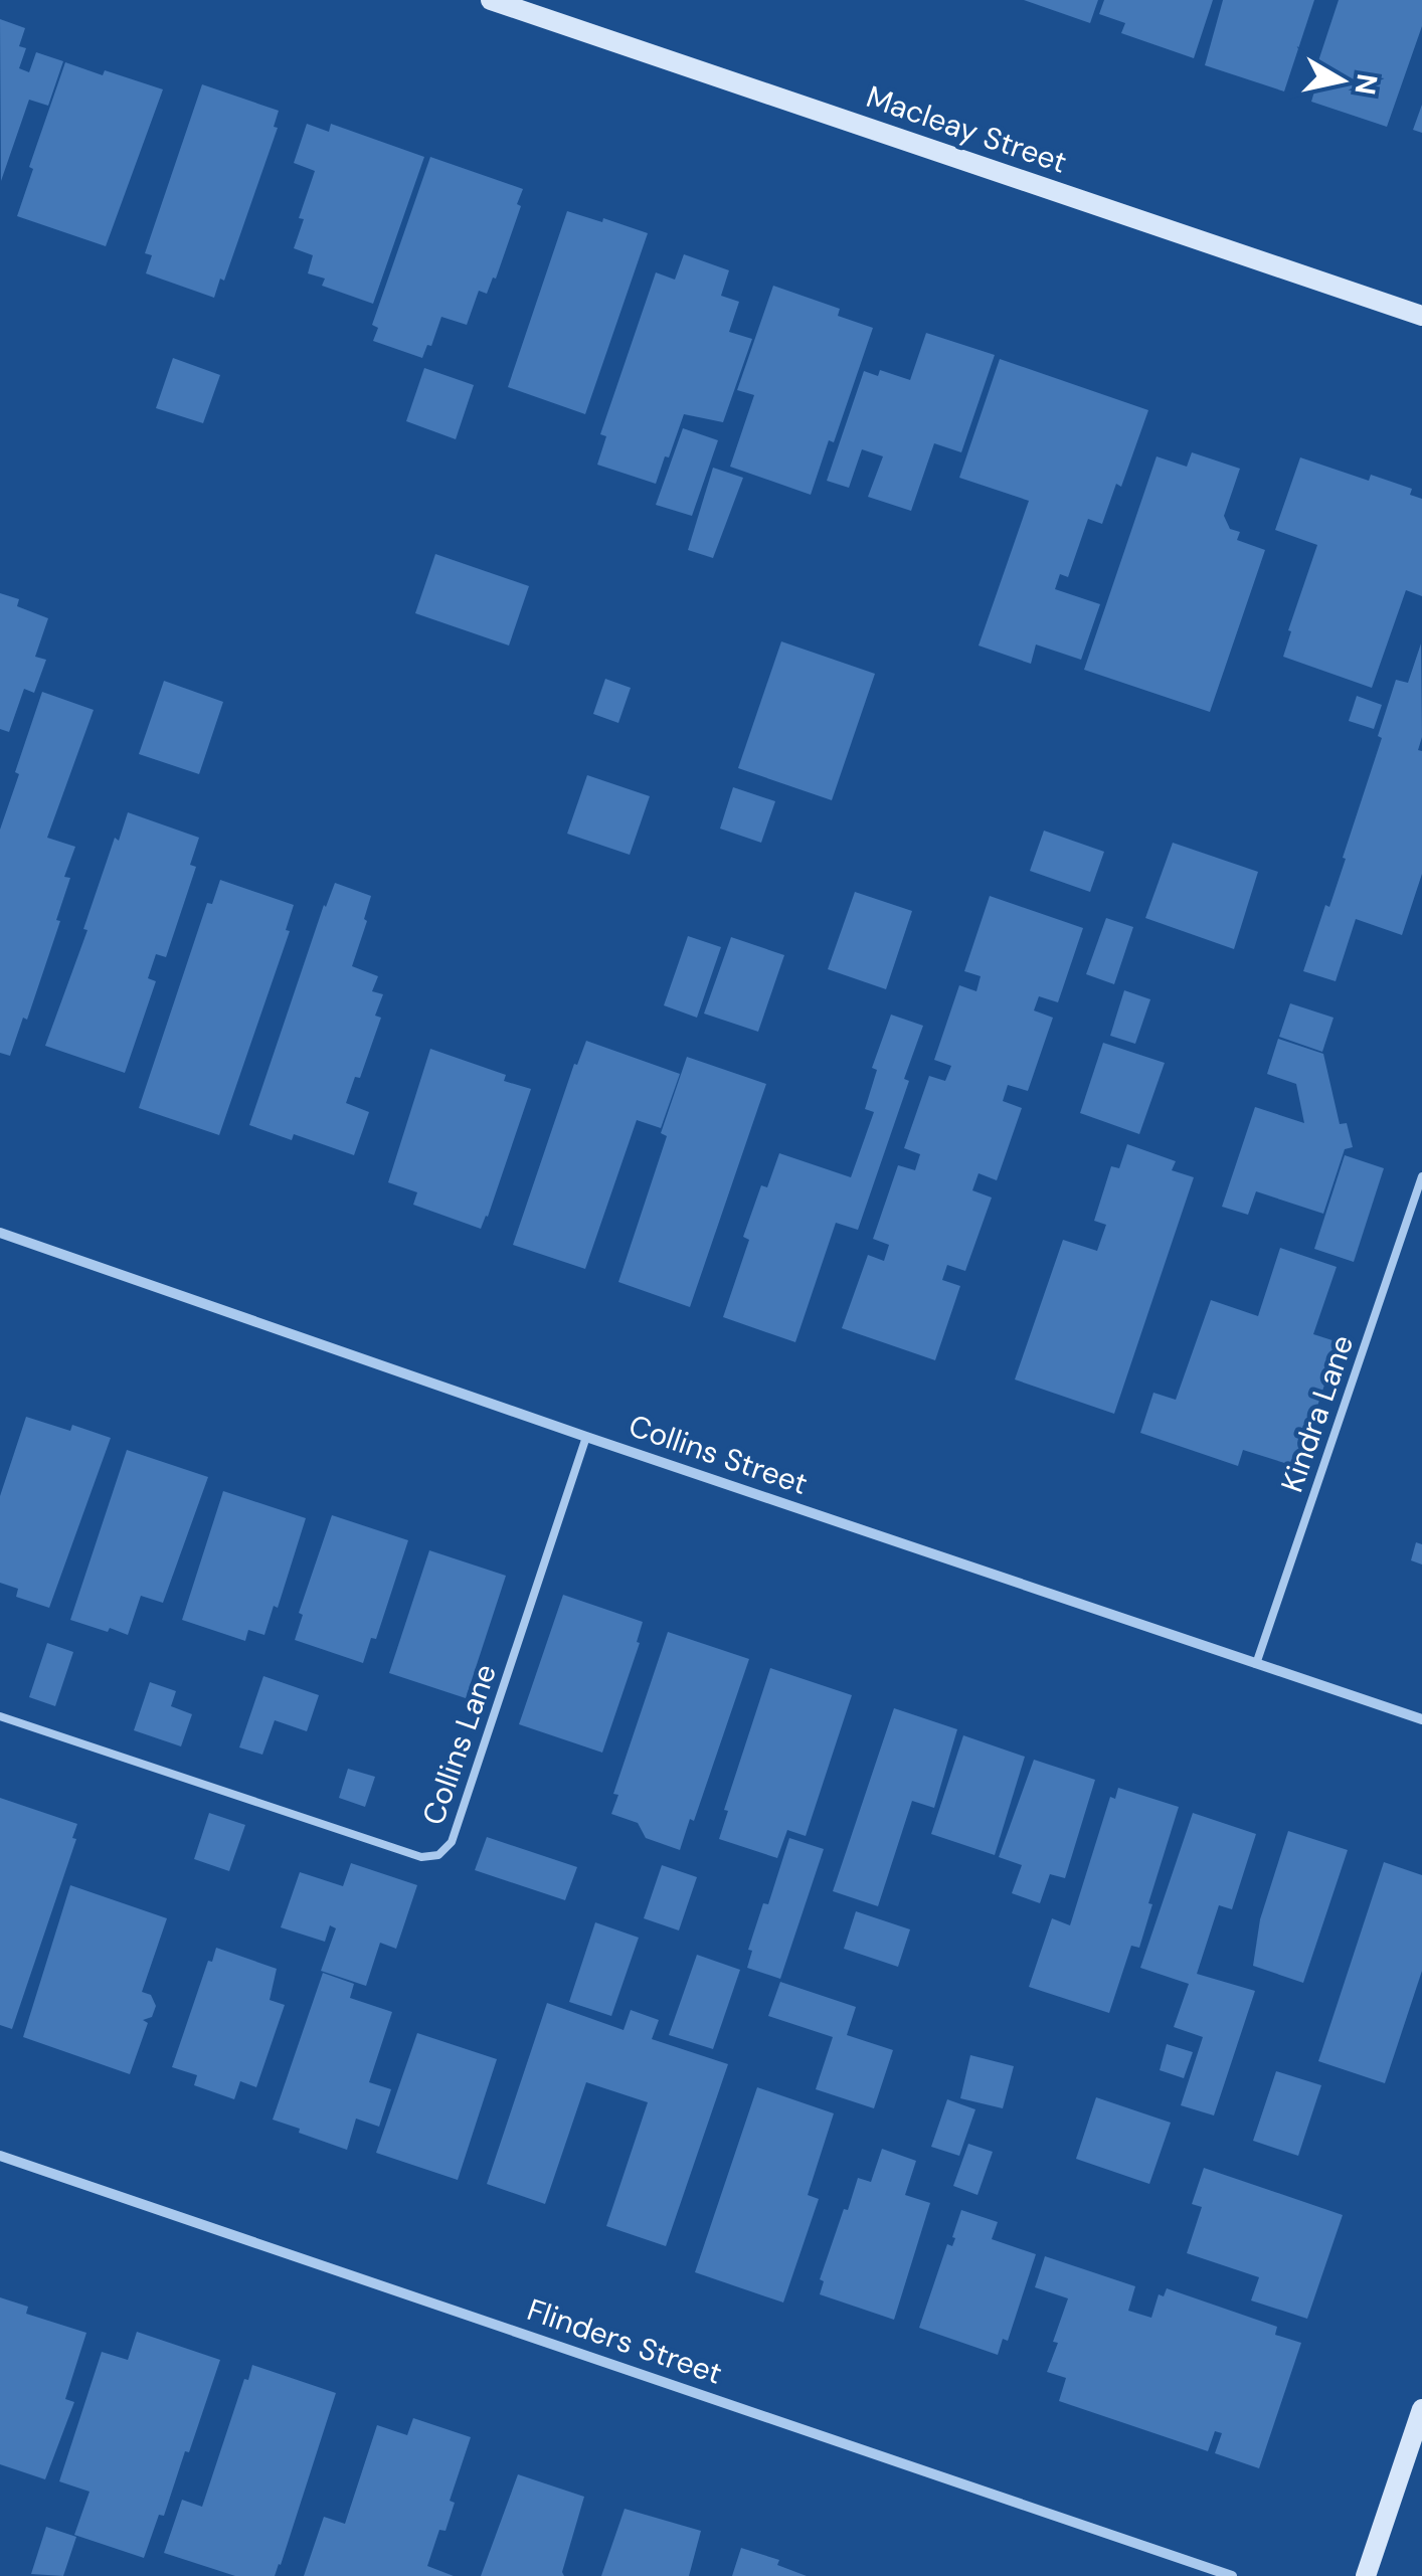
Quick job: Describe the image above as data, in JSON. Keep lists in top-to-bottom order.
{
  "streets": {
    "street": ["Macleay Street", "Collins Street", "Flinders Street"],
    "lane": ["Kindra Lane", "Collins Lane"]
  },
  "crossings": [
    ["Kindra Lane", "Collins Street"],
    ["Collins Street", "Collins Lane"]
  ],
  "north": "right"
}
